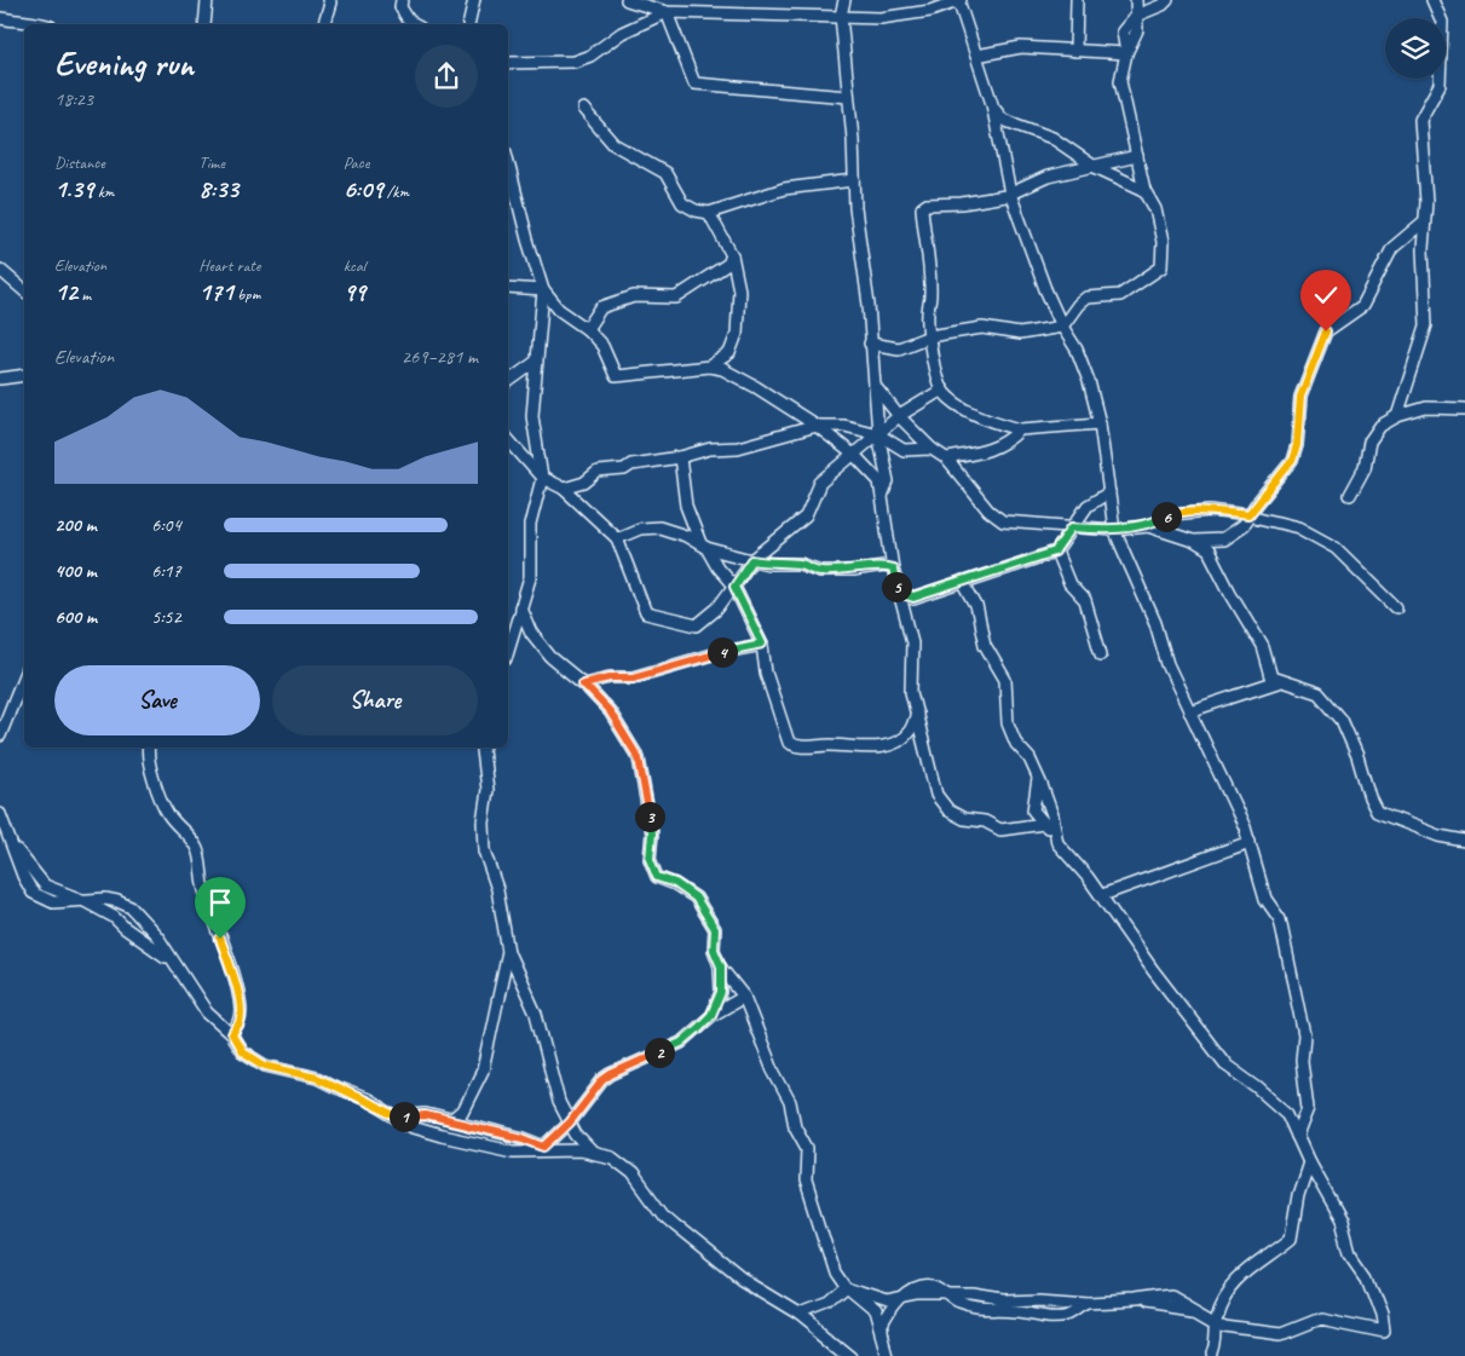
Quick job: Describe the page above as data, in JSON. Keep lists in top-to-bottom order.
{
  "page": {
    "heading": ["Evening run", "18:23"],
    "stats": [
      ["Distance", "1.39 km"],
      ["Time", "8:33"],
      ["Pace", "6:09 /km"],
      ["Elevation", "12 m"],
      ["Heart rate", "171 bpm"],
      ["kcal", "99"]
    ],
    "chart": ["Elevation", "269–281 m"],
    "pins": [
      "6",
      "5",
      "4",
      "3",
      "2",
      "1"
    ],
    "list": [
      {
        "name": "200 m",
        "note": "6:04"
      },
      {
        "name": "400 m",
        "note": "6:17"
      },
      {
        "name": "600 m",
        "note": "5:52"
      }
    ],
    "buttons": ["Save", "Share"]
  }
}
